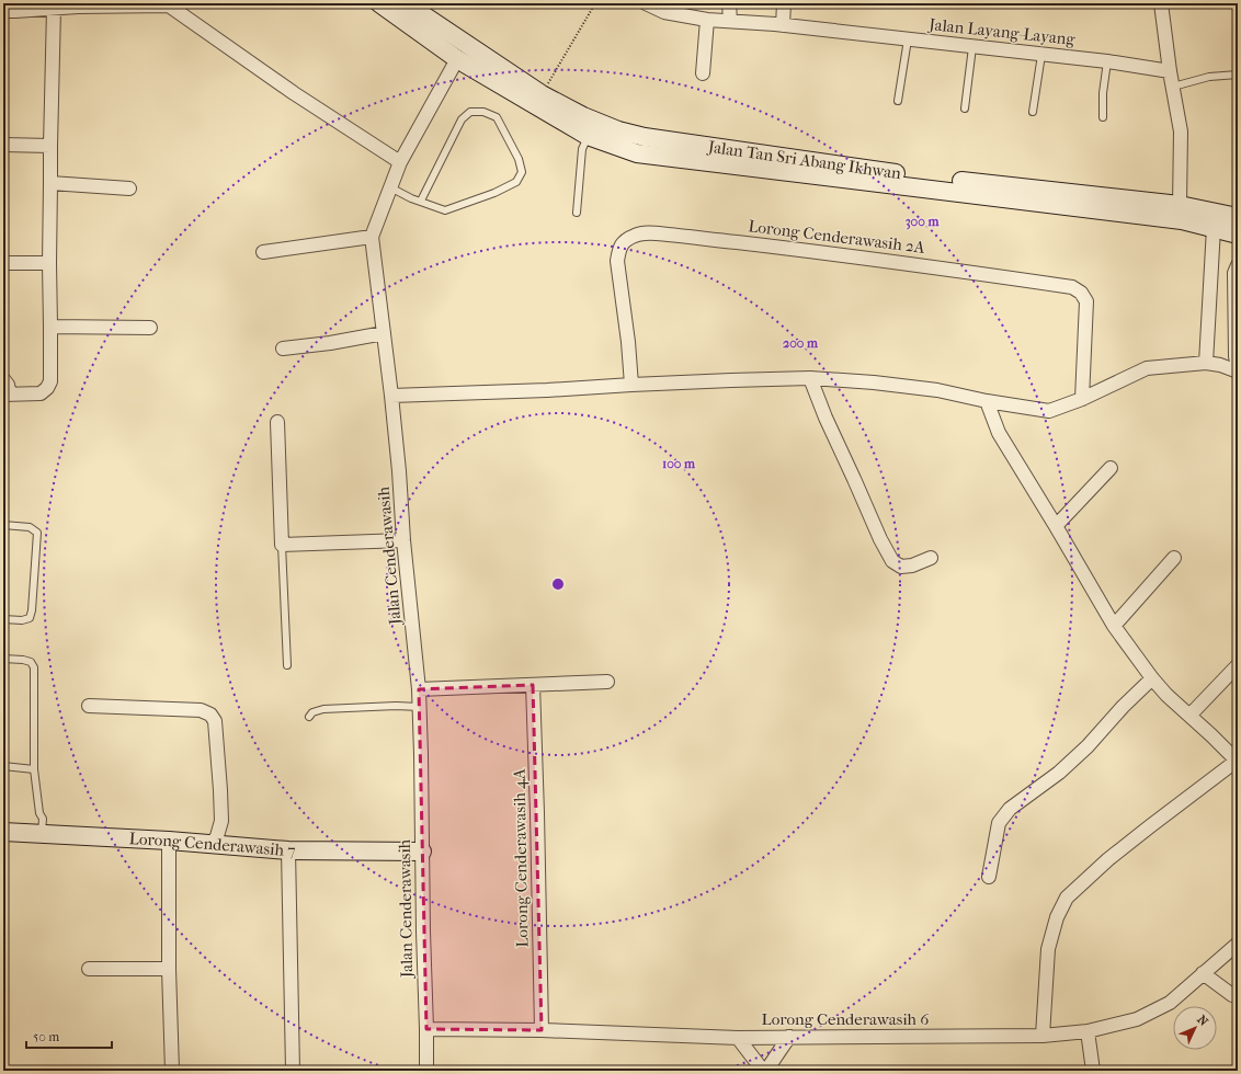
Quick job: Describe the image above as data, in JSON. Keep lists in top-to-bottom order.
{
  "streets": {
    "street": [
      "Jalan Layang-Layang",
      "Jalan Tan Sri Abang Ikhwan",
      "Lorong Cenderawasih 2A",
      "Jalan Cenderawasih",
      "Lorong Cenderawasih 7",
      "Lorong Cenderawasih 4A",
      "Lorong Cenderawasih 6"
    ]
  },
  "crossings": [
    ["Jalan Tan Sri Abang Ikhwan", "Jalan Cenderawasih"],
    ["Jalan Cenderawasih", "Lorong Cenderawasih 7"],
    ["Jalan Cenderawasih", "Lorong Cenderawasih 6"],
    ["Lorong Cenderawasih 4A", "Lorong Cenderawasih 6"]
  ],
  "scale_bar": "50 m",
  "north": "top right",
  "rings": ["300 m", "200 m", "100 m"]
}
